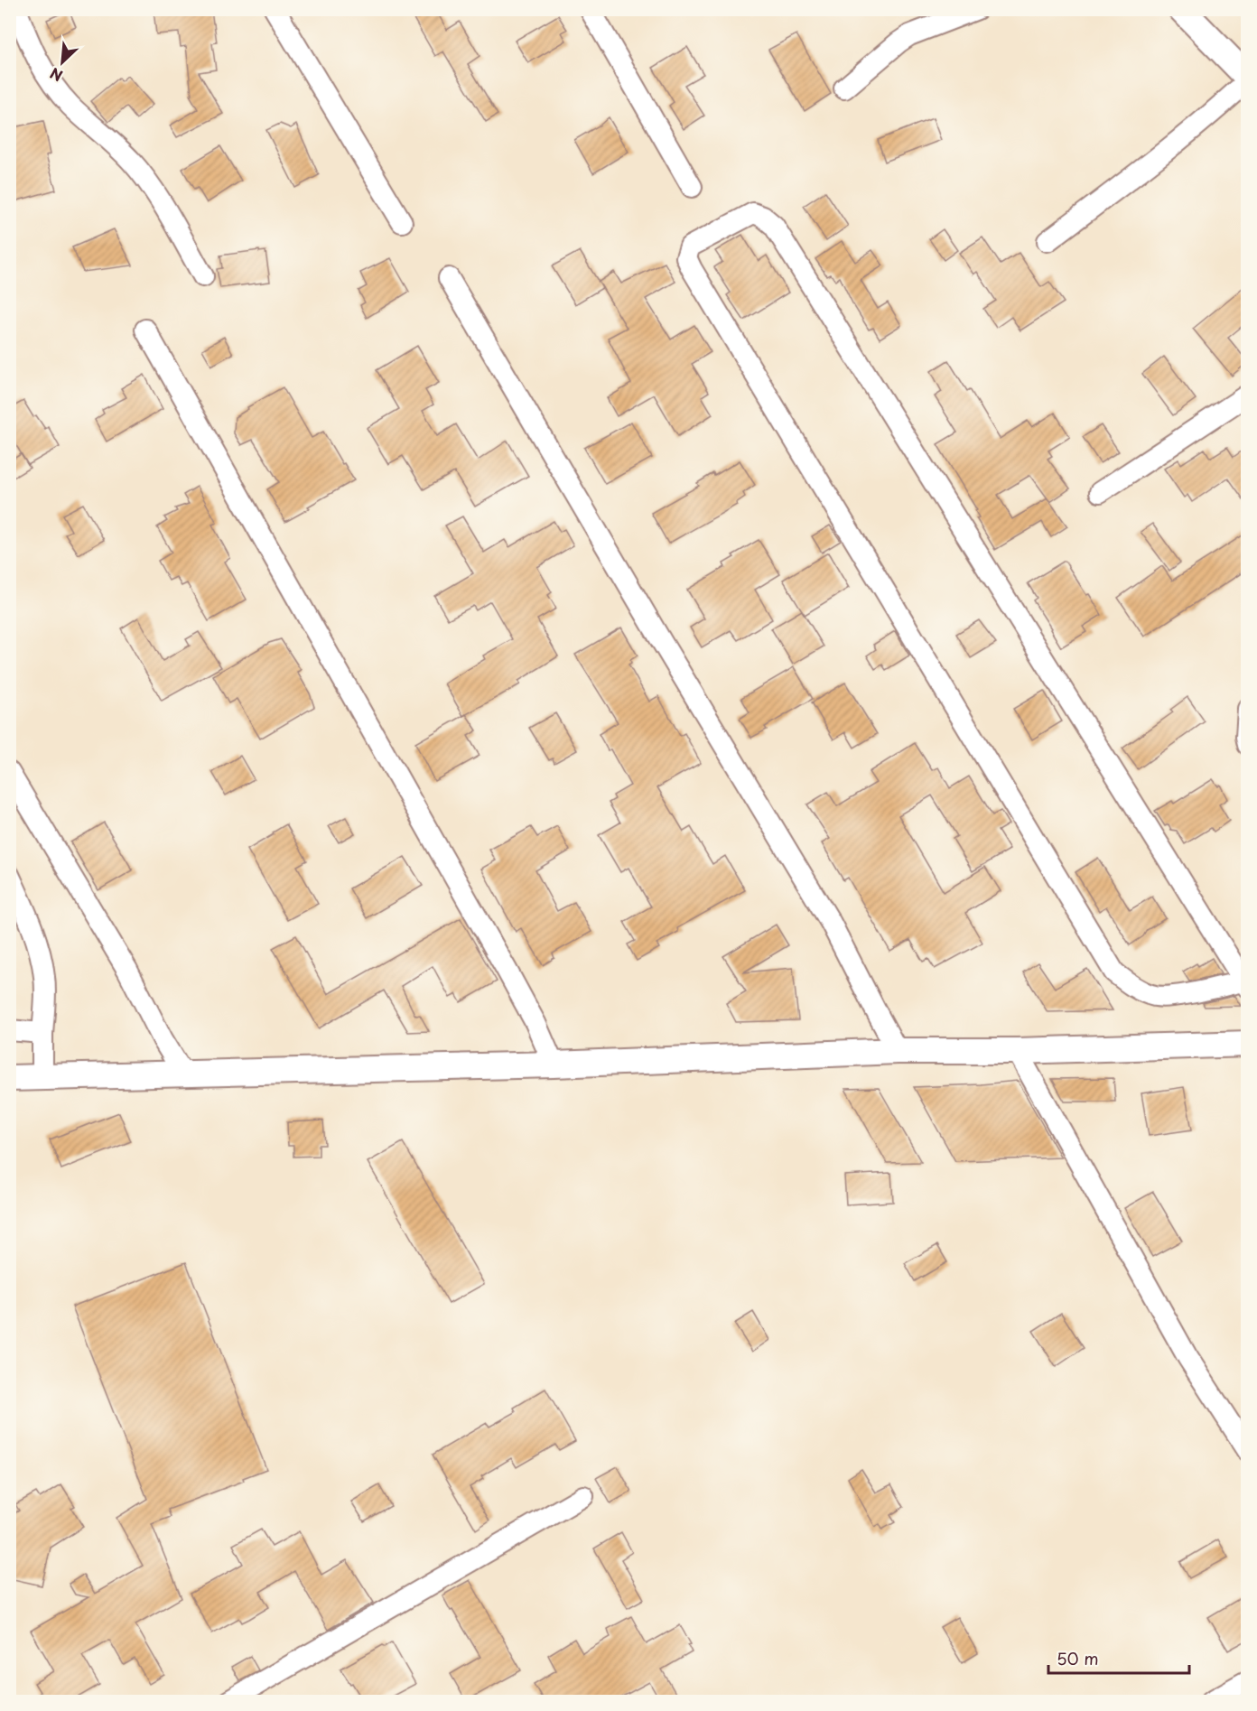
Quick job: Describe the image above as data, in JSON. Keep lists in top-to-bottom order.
{
  "scale_bar": "50 m",
  "north": "bottom left"
}
